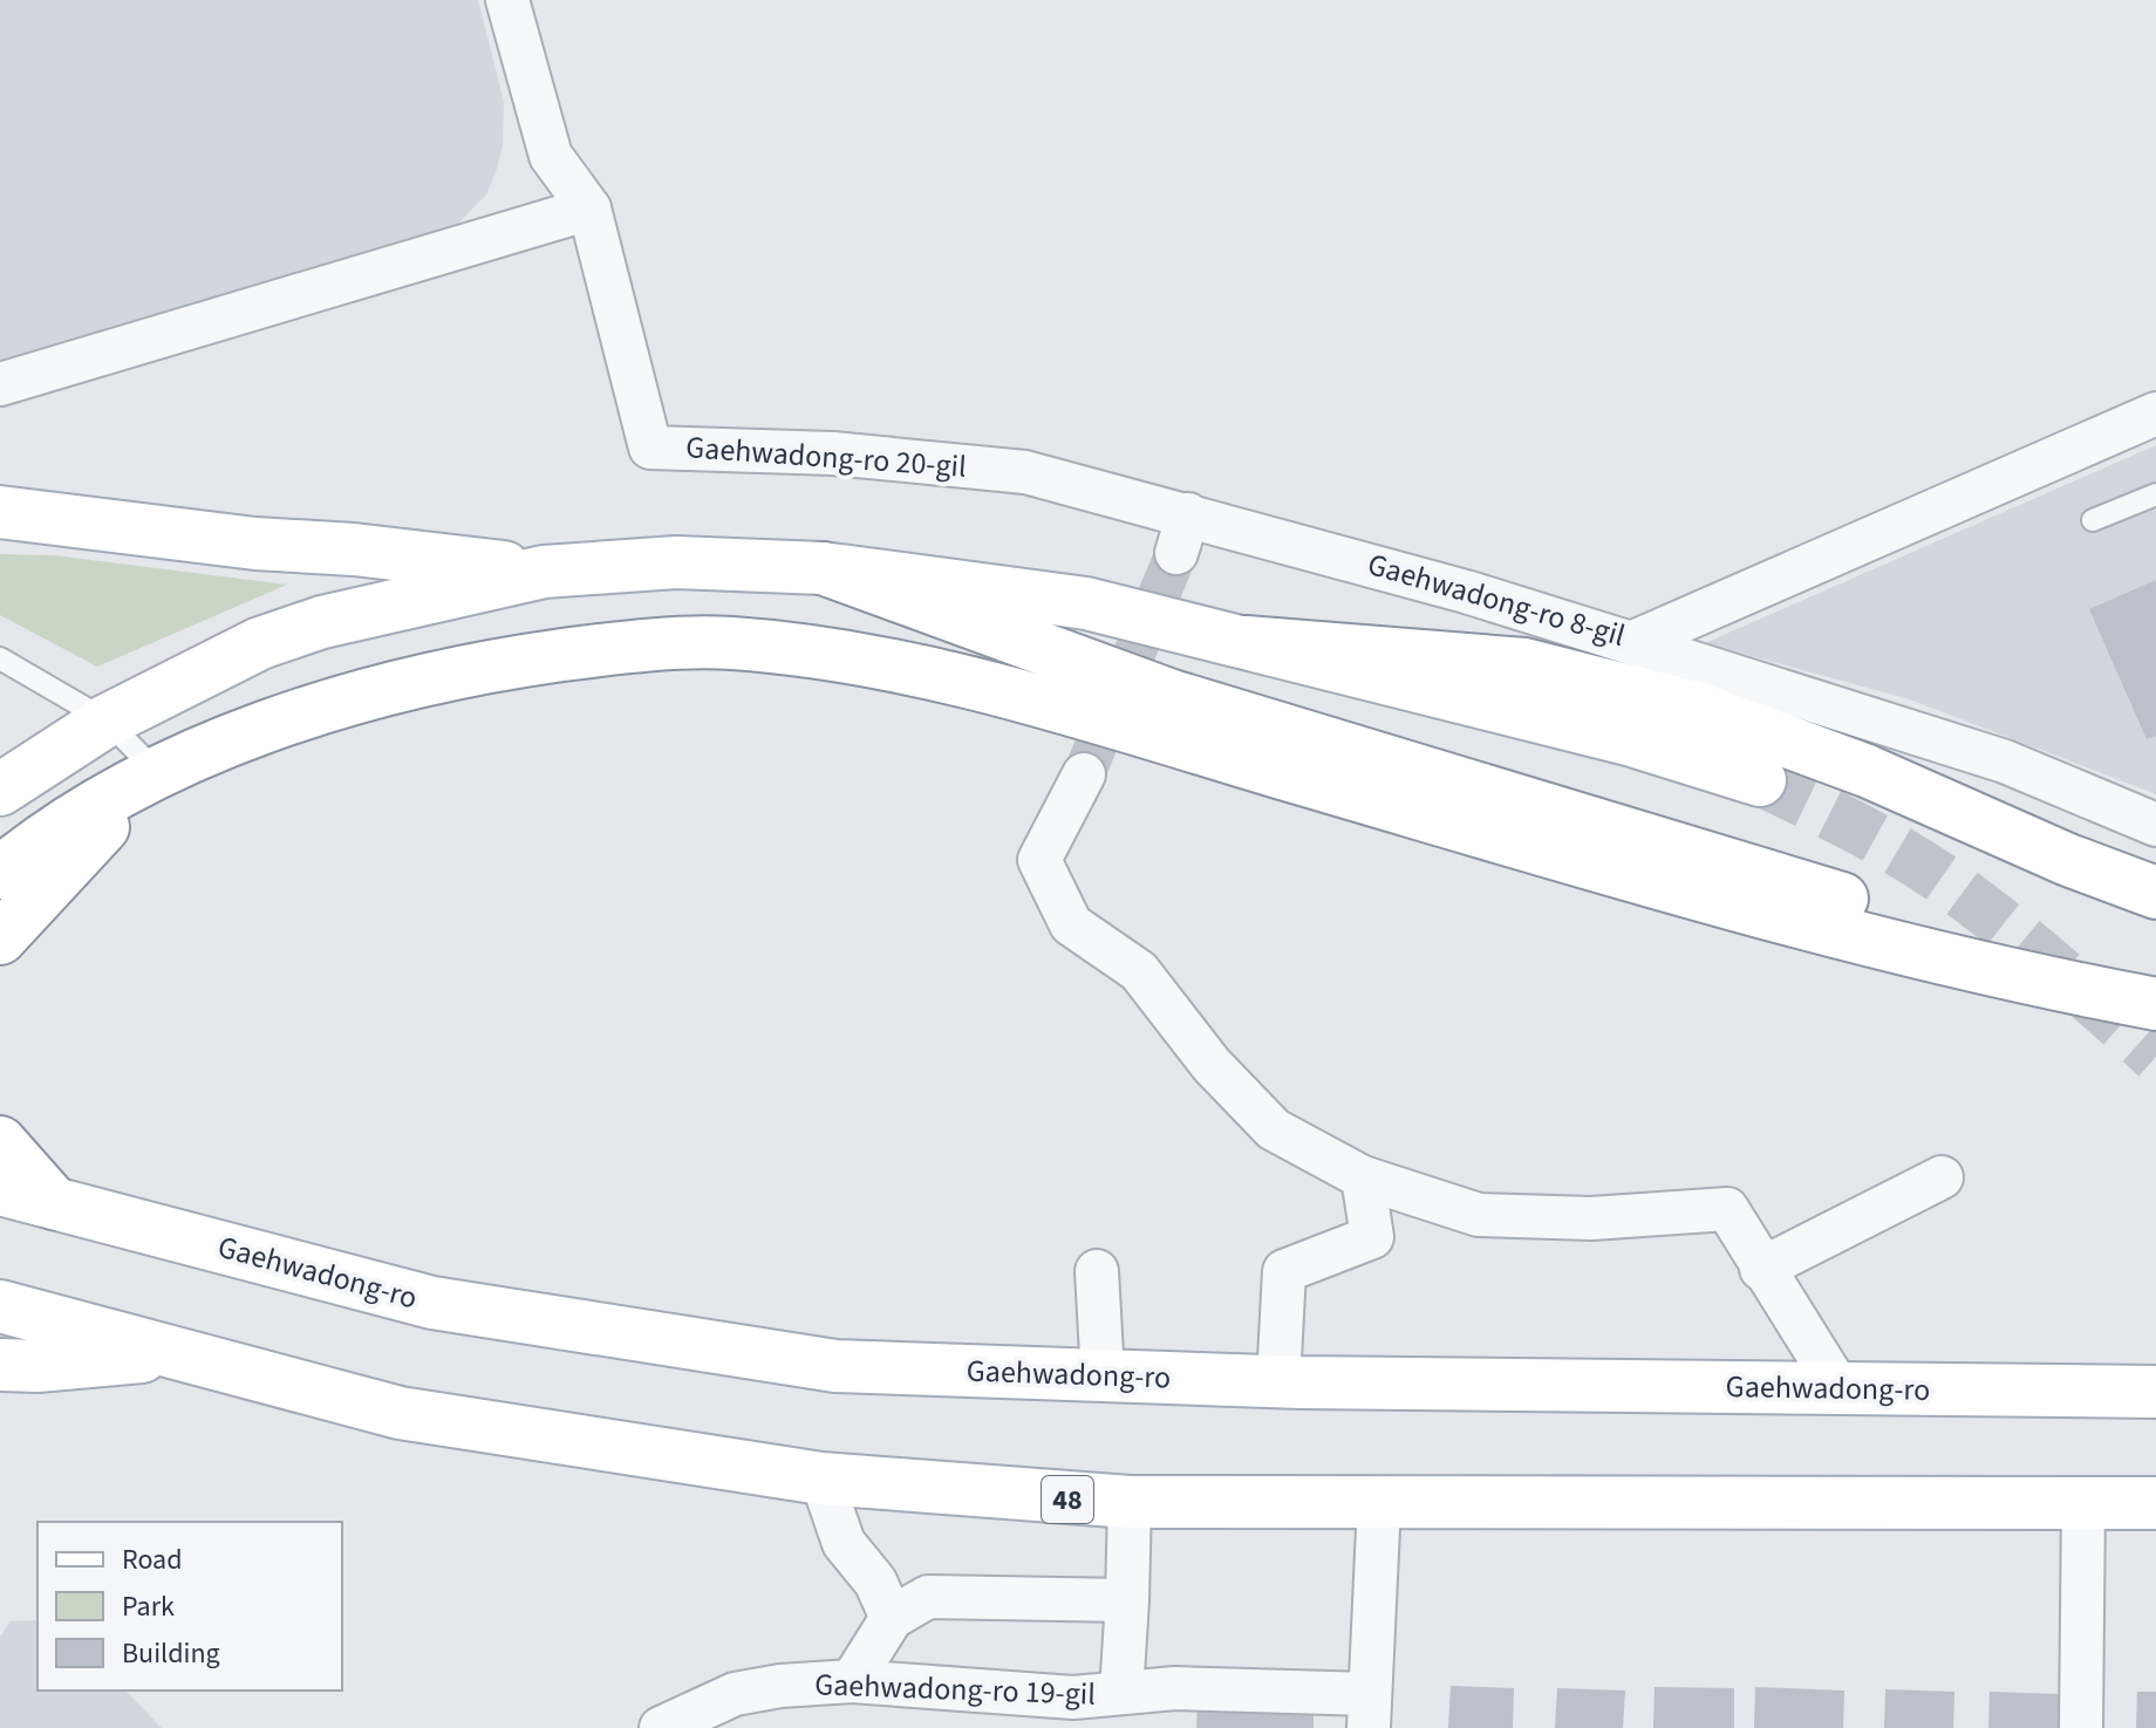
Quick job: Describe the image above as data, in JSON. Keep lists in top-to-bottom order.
{
  "streets": {
    "main road": ["Gaehwadong-ro", "48"],
    "street": ["Gaehwadong-ro 20-gil", "Gaehwadong-ro 8-gil", "Gaehwadong-ro 19-gil"]
  },
  "crossings": [
    ["Gaehwadong-ro 20-gil", "Gaehwadong-ro 8-gil"],
    ["48", "Gaehwadong-ro 19-gil"]
  ],
  "legend": ["Road", "Park", "Building"]
}
